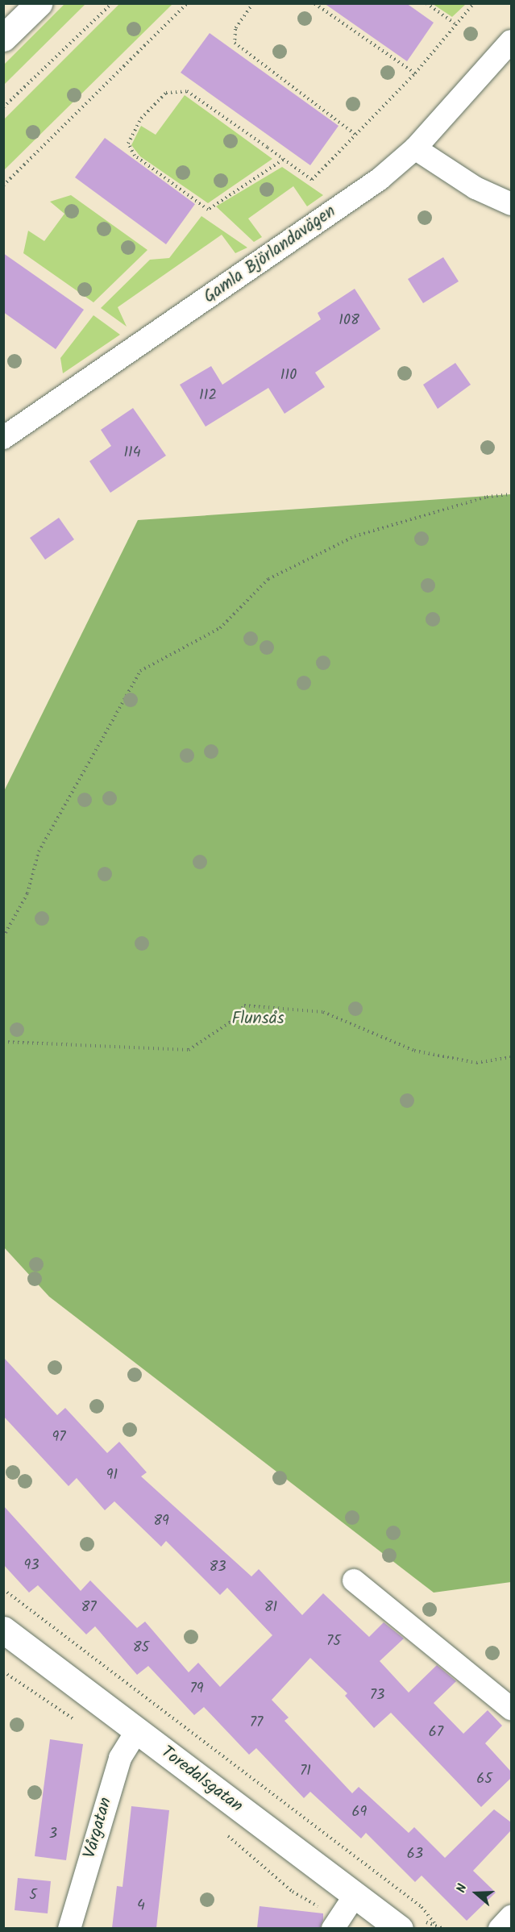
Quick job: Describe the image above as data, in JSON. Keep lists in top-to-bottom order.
{
  "streets": {
    "street": ["Gamla Björlandavägen", "Toredalsgatan", "Vårgatan"]
  },
  "crossings": [
    ["Toredalsgatan", "Vårgatan"]
  ],
  "parks": ["Flunsås"],
  "house_numbers": [
    "108",
    "110",
    "112",
    "114",
    "97",
    "91",
    "89",
    "93",
    "83",
    "87",
    "81",
    "75",
    "85",
    "79",
    "73",
    "77",
    "67",
    "71",
    "65",
    "69",
    "3",
    "63",
    "5",
    "4"
  ],
  "north": "left"
}
